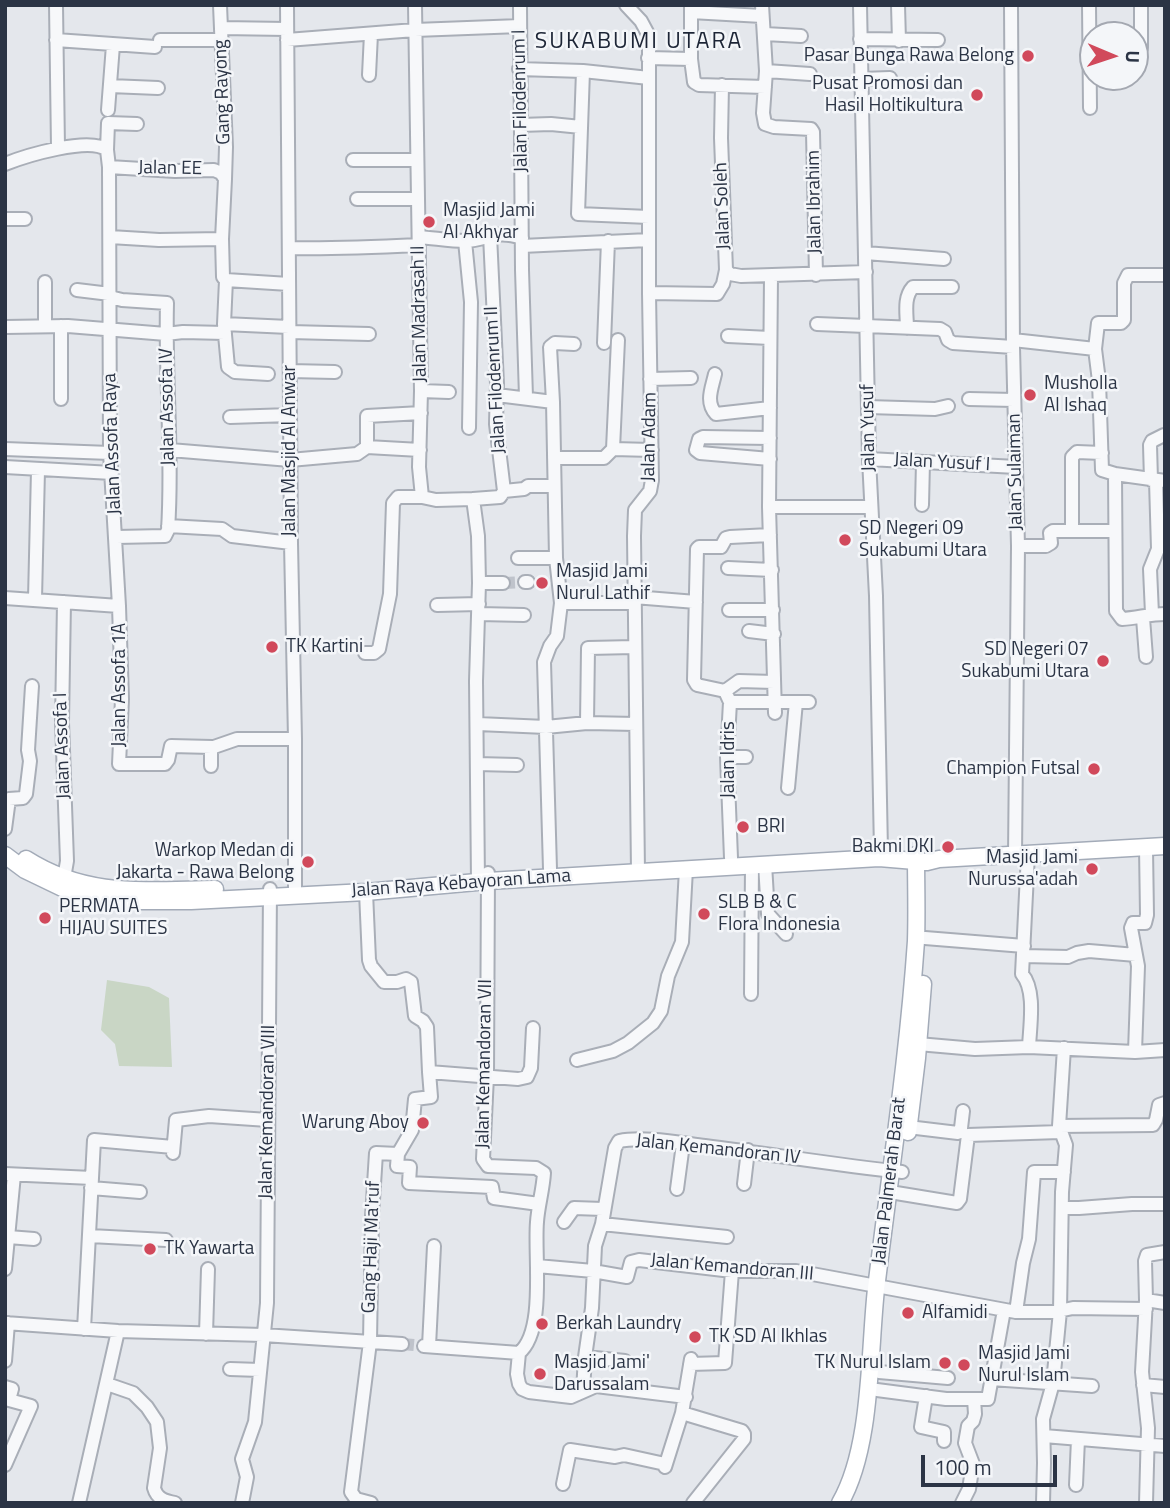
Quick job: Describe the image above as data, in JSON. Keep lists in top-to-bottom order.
{
  "streets": {
    "main road": ["Jalan Raya Kebayoran Lama", "Jalan Palmerah Barat"],
    "street": [
      "Gang Rayong",
      "Jalan Filodenrum I",
      "Jalan EE",
      "Jalan Ibrahim",
      "Jalan Soleh",
      "Jalan Madrasah II",
      "Jalan Filodenrum II",
      "Jalan Assofa IV",
      "Jalan Yusuf",
      "Jalan Adam",
      "Jalan Assofa Raya",
      "Jalan Masjid Al Anwar",
      "Jalan Yusuf I",
      "Jalan Sulaiman",
      "Jalan Assofa 1A",
      "Jalan Assofa I",
      "Jalan Idris",
      "Jalan Kemandoran VII",
      "Jalan Kemandoran VIII",
      "Jalan Kemandoran IV",
      "Gang Haji Ma'ruf",
      "Jalan Kemandoran III"
    ]
  },
  "crossings": [
    ["Gang Rayong", "Jalan EE"],
    ["Jalan EE", "Jalan Assofa Raya"],
    ["Jalan Ibrahim", "Jalan Soleh"],
    ["Jalan Soleh", "Jalan Yusuf"],
    ["Jalan Assofa IV", "Jalan Assofa Raya"],
    ["Jalan Yusuf", "Jalan Yusuf I"],
    ["Jalan Yusuf", "Jalan Raya Kebayoran Lama"],
    ["Jalan Adam", "Jalan Raya Kebayoran Lama"],
    ["Jalan Assofa Raya", "Jalan Assofa 1A"],
    ["Jalan Masjid Al Anwar", "Jalan Raya Kebayoran Lama"],
    ["Jalan Yusuf I", "Jalan Sulaiman"],
    ["Jalan Assofa I", "Jalan Raya Kebayoran Lama"],
    ["Jalan Idris", "Jalan Raya Kebayoran Lama"],
    ["Jalan Raya Kebayoran Lama", "Jalan Kemandoran VII"],
    ["Jalan Raya Kebayoran Lama", "Jalan Kemandoran VIII"],
    ["Jalan Raya Kebayoran Lama", "Jalan Palmerah Barat"],
    ["Jalan Kemandoran IV", "Jalan Palmerah Barat"],
    ["Jalan Kemandoran IV", "Jalan Kemandoran III"],
    ["Jalan Palmerah Barat", "Jalan Kemandoran III"]
  ],
  "districts": ["SUKABUMI UTARA"],
  "places": [
    "Pasar Bunga Rawa Belong",
    "Pusat Promosi dan Hasil Holtikultura",
    "Masjid Jami Al Akhyar",
    "Musholla Al Ishaq",
    "SD Negeri 09 Sukabumi Utara",
    "Masjid Jami Nurul Lathif",
    "TK Kartini",
    "SD Negeri 07 Sukabumi Utara",
    "Champion Futsal",
    "BRI",
    "Bakmi DKI",
    "Warkop Medan di Jakarta - Rawa Belong",
    "Masjid Jami Nurussa'adah",
    "SLB B & C Flora Indonesia",
    "PERMATA HIJAU SUITES",
    "Warung Aboy",
    "TK Yawarta",
    "Alfamidi",
    "Berkah Laundry",
    "TK SD Al Ikhlas",
    "TK Nurul Islam",
    "Masjid Jami Nurul Islam",
    "Masjid Jami' Darussalam"
  ],
  "scale_bar": "100 m",
  "north": "right"
}
